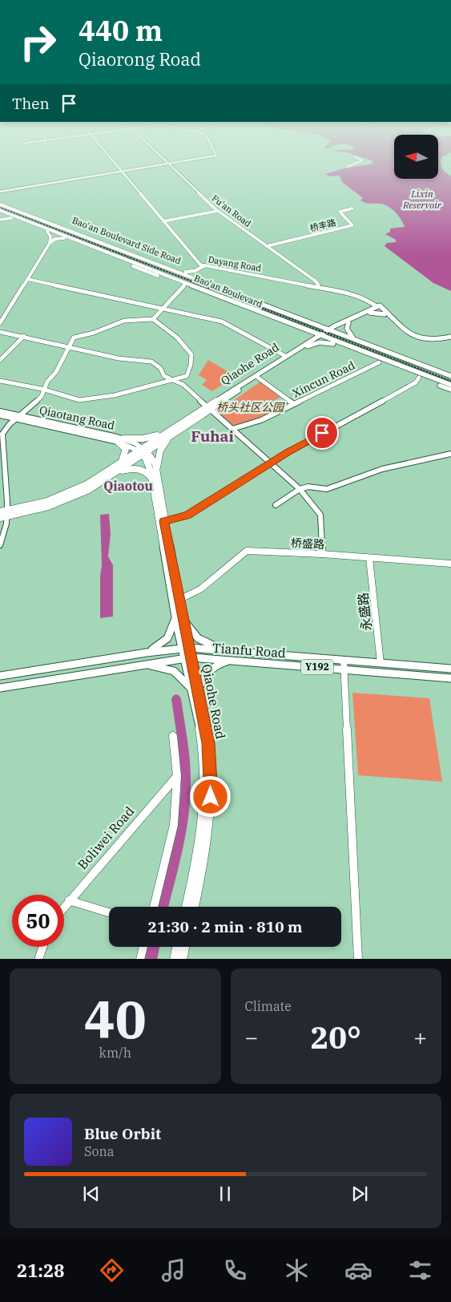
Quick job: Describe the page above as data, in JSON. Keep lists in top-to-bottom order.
{
  "streets": {
    "main road": [
      "Bao'an Boulevard Side Road",
      "Bao'an Boulevard",
      "Qiaohe Road",
      "Tianfu Road",
      "Y192"
    ],
    "street": [
      "Fu'an Road",
      "桥丰路",
      "Dayang Road",
      "Xincun Road",
      "Qiaotang Road",
      "桥盛路",
      "永盛路",
      "Boliwei Road"
    ]
  },
  "crossings": [
    ["Fu'an Road", "桥丰路"],
    ["Fu'an Road", "Dayang Road"],
    ["Bao'an Boulevard Side Road", "Bao'an Boulevard"],
    ["Dayang Road", "Qiaohe Road"],
    ["Bao'an Boulevard", "Qiaohe Road"],
    ["Qiaohe Road", "Qiaotang Road"],
    ["Qiaohe Road", "桥盛路"],
    ["Qiaohe Road", "Tianfu Road"],
    ["桥盛路", "永盛路"],
    ["永盛路", "Tianfu Road"]
  ],
  "districts": ["Fuhai", "Qiaotou"],
  "water": ["Lixin Reservoir"],
  "parks": ["桥头社区公园"],
  "north": "left",
  "page": {
    "turn": ["440 m", "Qiaorong Road"],
    "then": "Then",
    "limit": "50",
    "trip": "21:30 · 2 min · 810 m",
    "tile": [
      ["40", "km/h"],
      "Climate"
    ],
    "heat": ["−", "20°", "+"],
    "song": ["Blue Orbit", "Sona"],
    "tabs": "21:28"
  }
}
